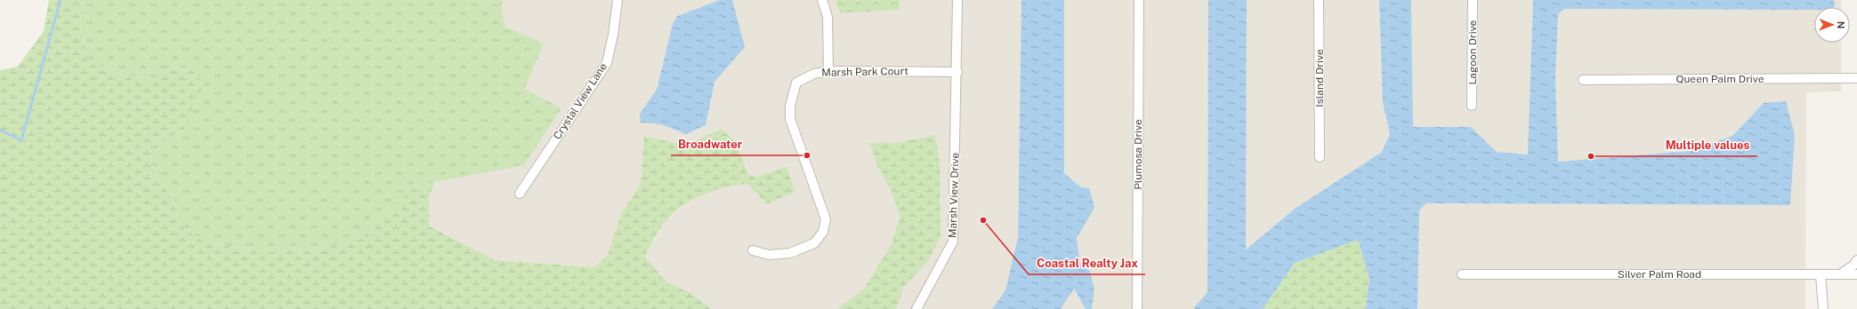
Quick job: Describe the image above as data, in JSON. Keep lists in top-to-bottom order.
{
  "streets": {
    "street": [
      "Lagoon Drive",
      "Marsh Park Court",
      "Island Drive",
      "Queen Palm Drive",
      "Crystal View Lane",
      "Plumosa Drive",
      "Marsh View Drive",
      "Silver Palm Road"
    ]
  },
  "crossings": [
    ["Marsh Park Court", "Marsh View Drive"]
  ],
  "places": ["Broadwater", "Multiple values", "Coastal Realty Jax"],
  "north": "right"
}
